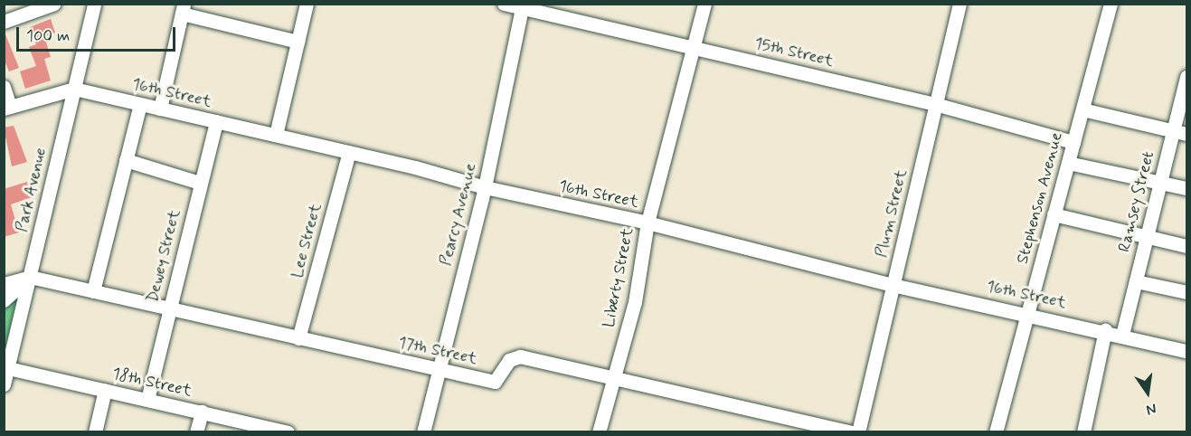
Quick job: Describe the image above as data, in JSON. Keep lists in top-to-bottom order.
{
  "streets": {
    "street": [
      "15th Street",
      "16th Street",
      "Park Avenue",
      "Stephenson Avenue",
      "Ramsey Street",
      "Plum Street",
      "Pearcy Avenue",
      "Lee Street",
      "Dewey Street",
      "Liberty Street",
      "17th Street",
      "18th Street"
    ]
  },
  "crossings": [
    ["15th Street", "Stephenson Avenue"],
    ["15th Street", "Plum Street"],
    ["15th Street", "Pearcy Avenue"],
    ["15th Street", "Liberty Street"],
    ["16th Street", "Park Avenue"],
    ["16th Street", "Stephenson Avenue"],
    ["16th Street", "Ramsey Street"],
    ["16th Street", "Plum Street"],
    ["16th Street", "Pearcy Avenue"],
    ["16th Street", "Lee Street"],
    ["16th Street", "Dewey Street"],
    ["16th Street", "Liberty Street"],
    ["Park Avenue", "17th Street"],
    ["Park Avenue", "18th Street"],
    ["Pearcy Avenue", "17th Street"],
    ["Lee Street", "17th Street"],
    ["Dewey Street", "17th Street"],
    ["Dewey Street", "18th Street"],
    ["Liberty Street", "17th Street"]
  ],
  "scale_bar": "100 m",
  "north": "bottom"
}
